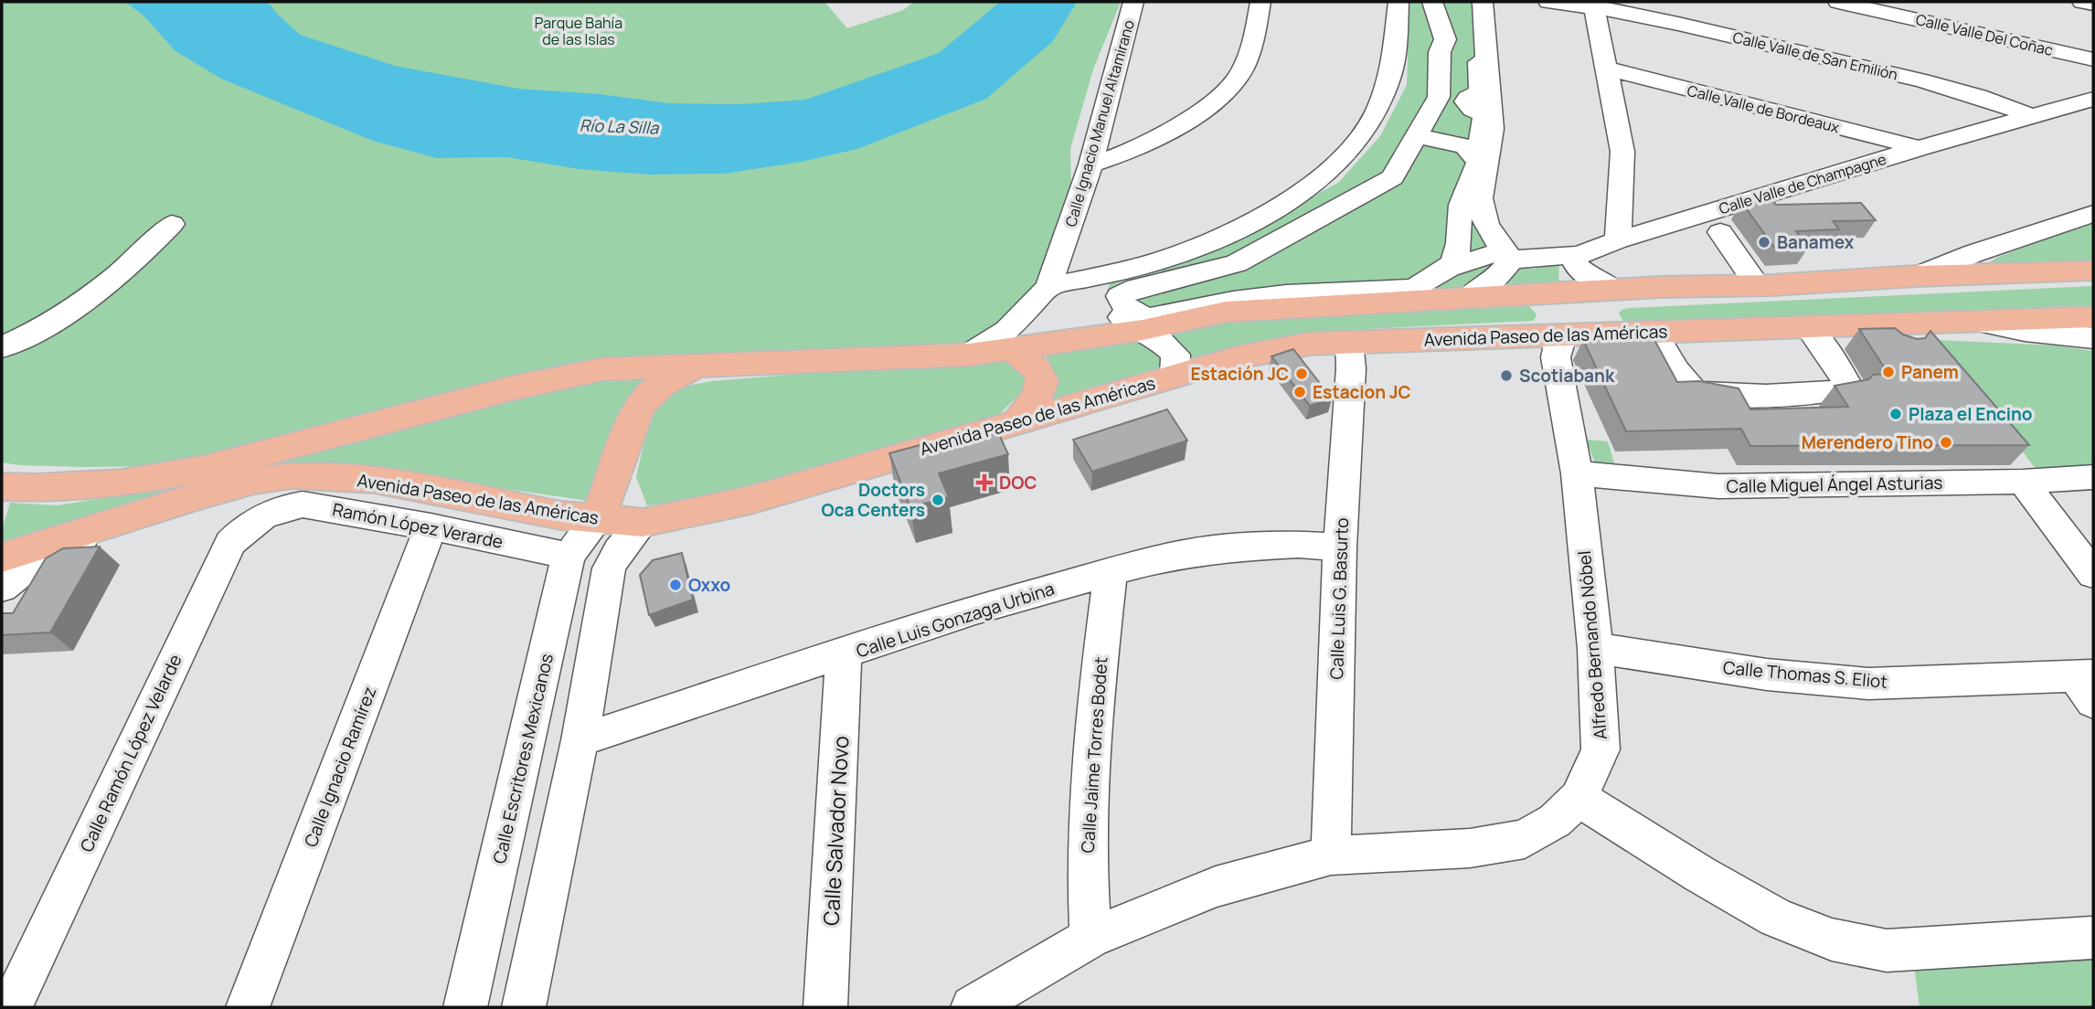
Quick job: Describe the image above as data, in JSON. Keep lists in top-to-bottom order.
{
  "streets": {
    "main road": ["Avenida Paseo de las Américas"],
    "street": [
      "Calle Valle Del Coñac",
      "Calle Valle de San Emilión",
      "Calle Valle de Bordeaux",
      "Calle Ignacio Manuel Altamirano",
      "Calle Valle de Champagne",
      "Calle Miguel Ángel Asturias",
      "Ramón López Verarde",
      "Calle Luis G. Basurto",
      "Calle Luis Gonzaga Urbina",
      "Alfredo Bernando Nóbel",
      "Calle Thomas S. Eliot",
      "Calle Ramón López Velarde",
      "Calle Jaime Torres Bodet",
      "Calle Escritores Mexicanos",
      "Calle Ignacio Ramírez",
      "Calle Salvador Novo"
    ]
  },
  "crossings": [
    ["Calle Valle de San Emilión", "Calle Valle de Champagne"],
    ["Calle Valle de Bordeaux", "Calle Valle de Champagne"],
    ["Calle Ignacio Manuel Altamirano", "Calle Valle de Champagne"],
    ["Calle Ignacio Manuel Altamirano", "Avenida Paseo de las Américas"],
    ["Avenida Paseo de las Américas", "Calle Luis G. Basurto"],
    ["Avenida Paseo de las Américas", "Alfredo Bernando Nóbel"],
    ["Avenida Paseo de las Américas", "Calle Escritores Mexicanos"],
    ["Calle Miguel Ángel Asturias", "Alfredo Bernando Nóbel"],
    ["Ramón López Verarde", "Calle Ramón López Velarde"],
    ["Ramón López Verarde", "Calle Escritores Mexicanos"],
    ["Ramón López Verarde", "Calle Ignacio Ramírez"],
    ["Calle Luis G. Basurto", "Calle Luis Gonzaga Urbina"],
    ["Calle Luis G. Basurto", "Alfredo Bernando Nóbel"],
    ["Calle Luis Gonzaga Urbina", "Calle Jaime Torres Bodet"],
    ["Calle Luis Gonzaga Urbina", "Calle Salvador Novo"],
    ["Alfredo Bernando Nóbel", "Calle Thomas S. Eliot"],
    ["Alfredo Bernando Nóbel", "Calle Jaime Torres Bodet"]
  ],
  "water": ["Río La Silla"],
  "parks": ["Parque Bahía de las Islas"],
  "places": {
    "other": [
      "Banamex",
      "Panem",
      "Estación JC",
      "Scotiabank",
      "Estacion JC",
      "Plaza el Encino",
      "Merendero Tino",
      "Doctors Oca Centers",
      "Oxxo"
    ],
    "health": ["DOC"]
  }
}
